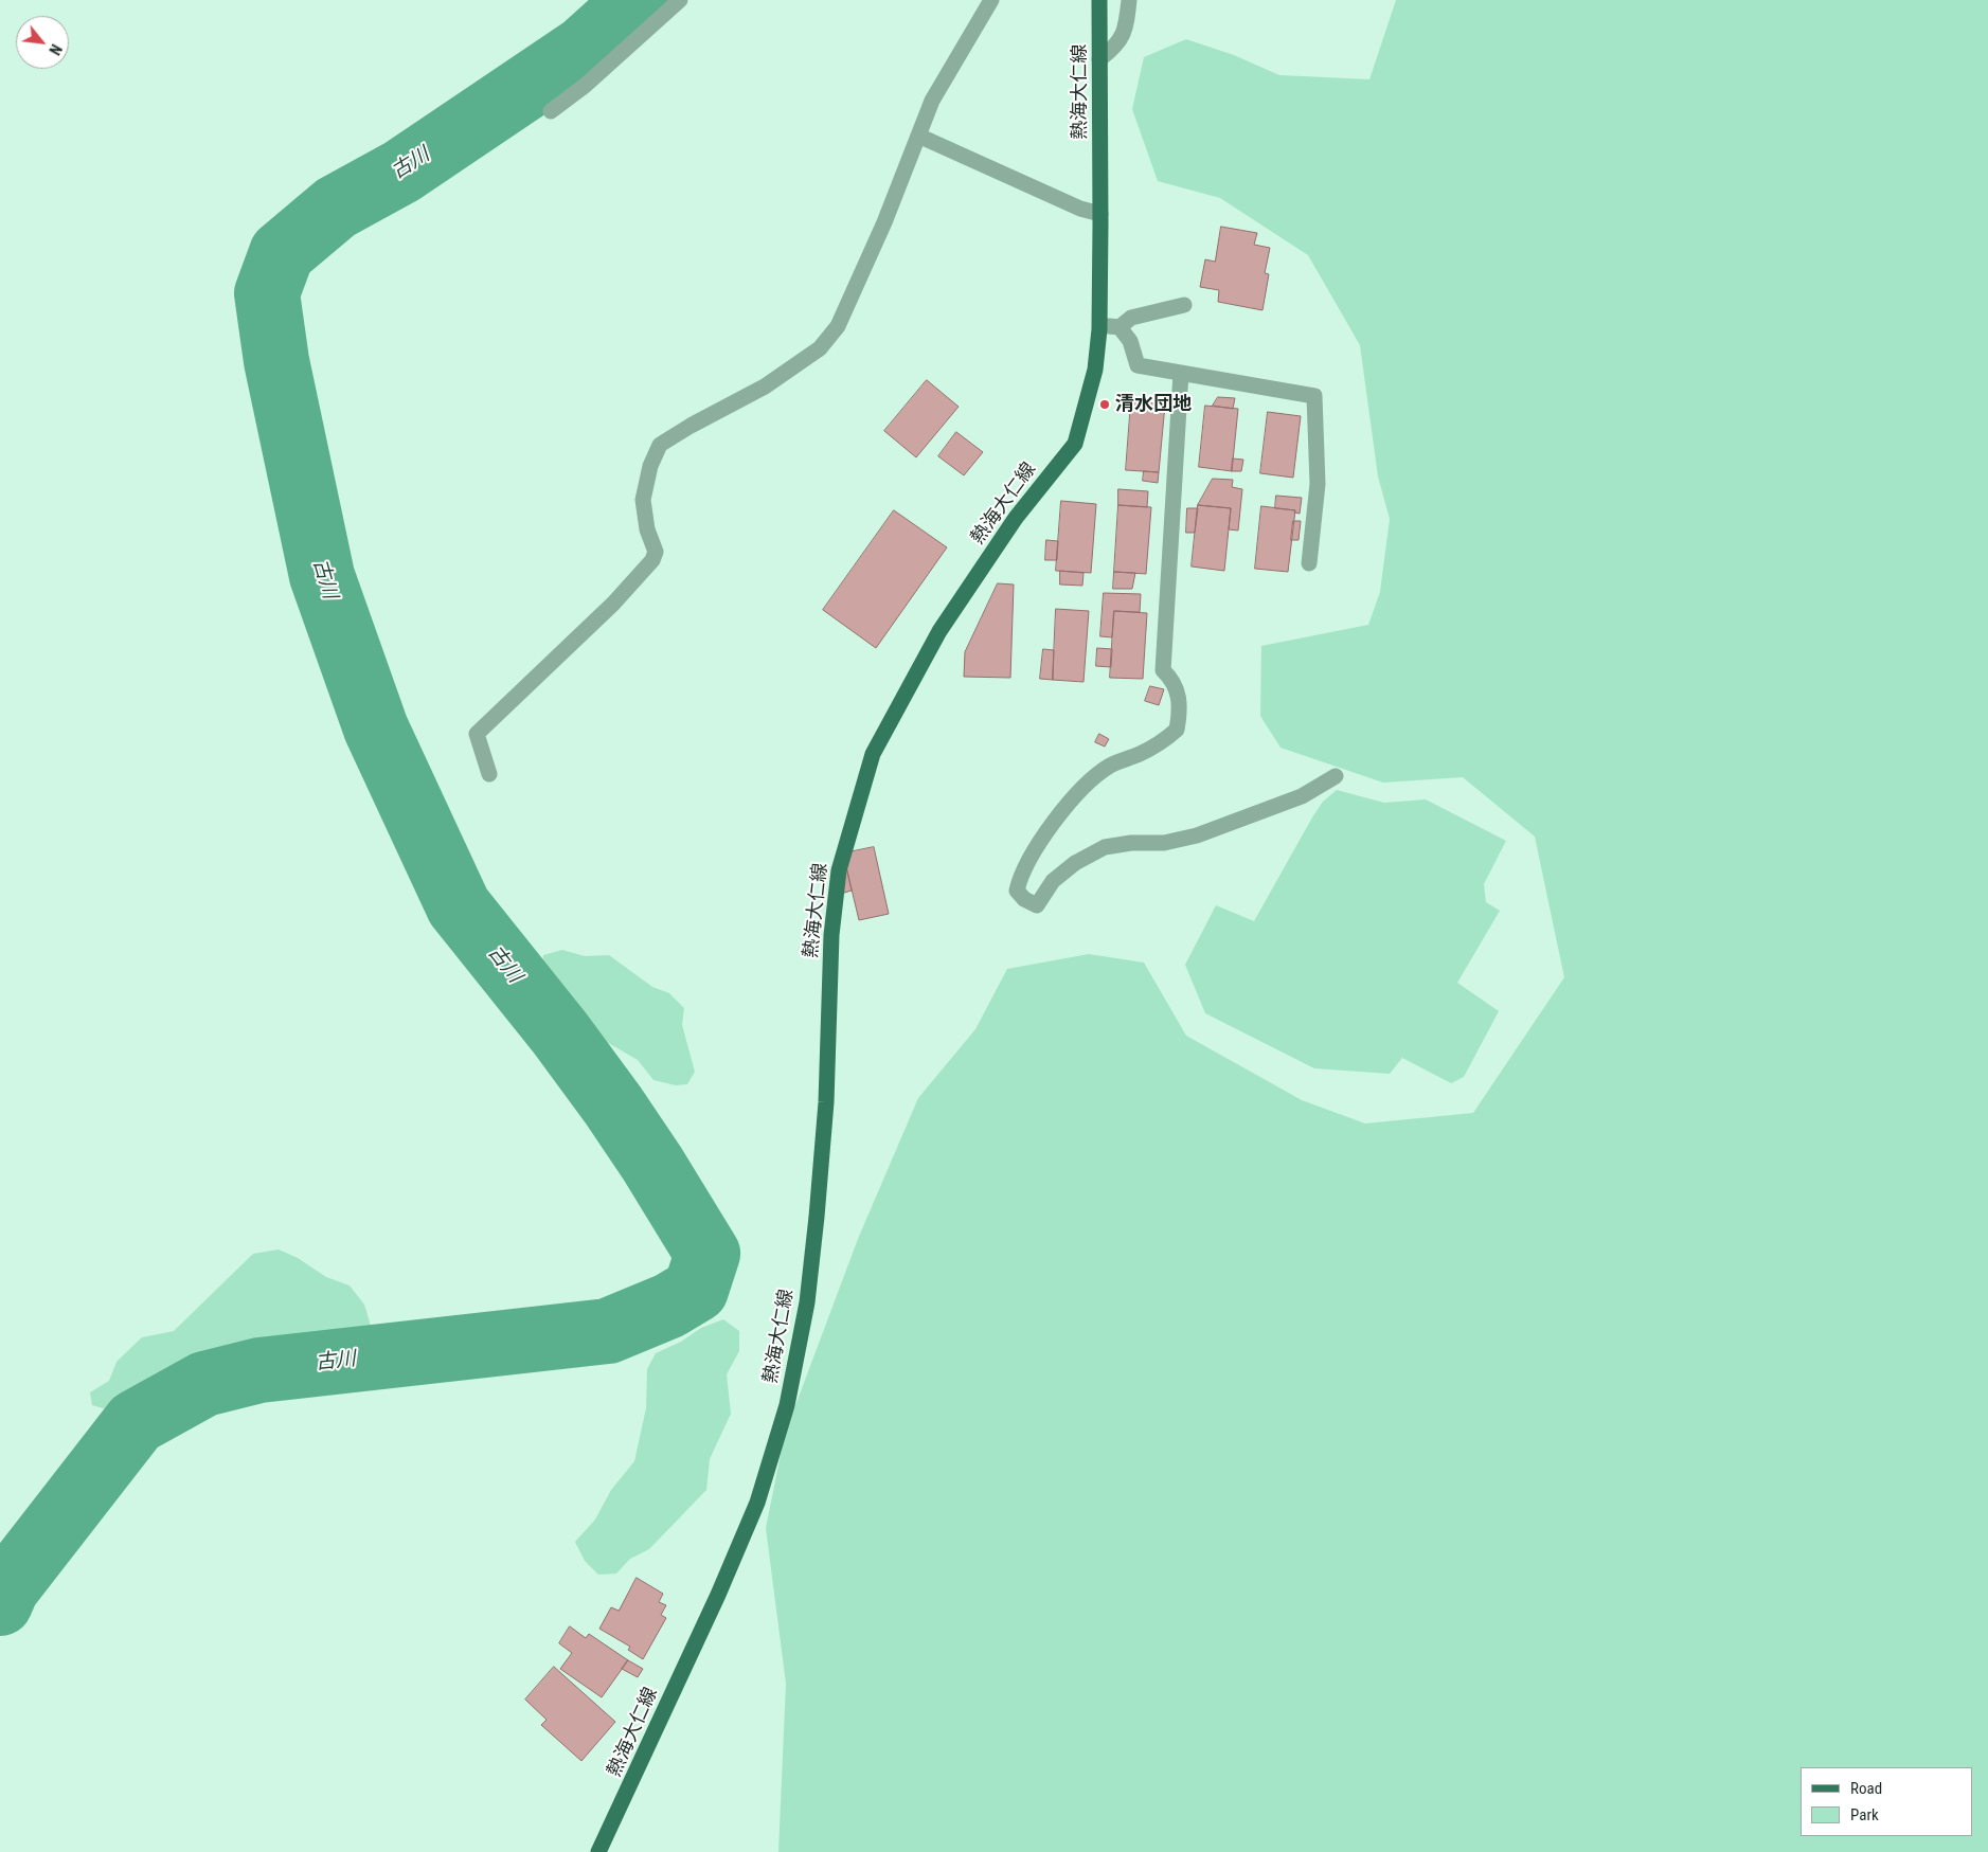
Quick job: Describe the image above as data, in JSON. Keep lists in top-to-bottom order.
{
  "streets": {
    "main road": ["熱海大仁線"]
  },
  "water": ["古川"],
  "places": ["清水団地"],
  "legend": ["Road", "Park"],
  "north": "bottom right"
}
